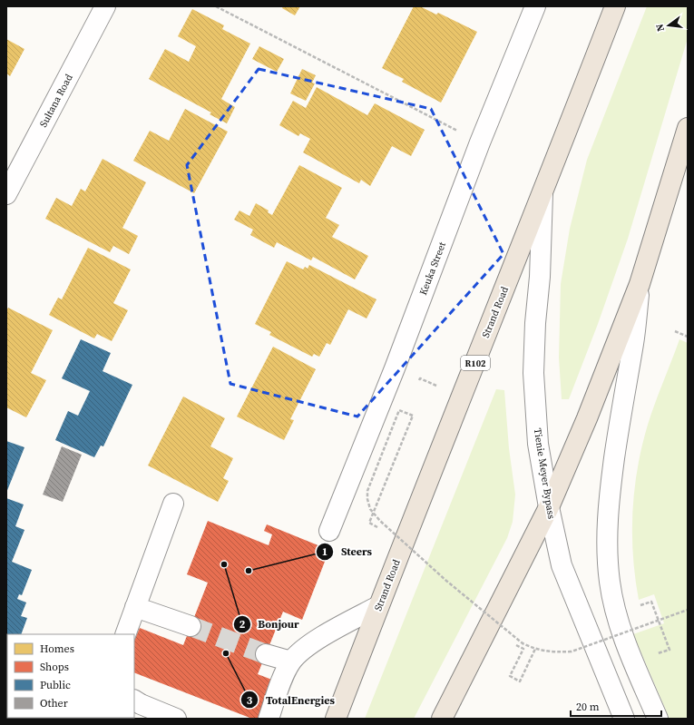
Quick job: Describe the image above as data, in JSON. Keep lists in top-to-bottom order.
{
  "streets": {
    "main road": ["Strand Road", "R102"],
    "street": ["Sultana Road", "Keuka Street", "Tienie Meyer Bypass"]
  },
  "crossings": [
    ["Strand Road", "Tienie Meyer Bypass"]
  ],
  "places": ["Bonjour", "Steers", "TotalEnergies"],
  "legend": [
    "Homes",
    "Shops",
    "Public",
    "Other"
  ],
  "scale_bar": "20 m",
  "north": "left"
}
